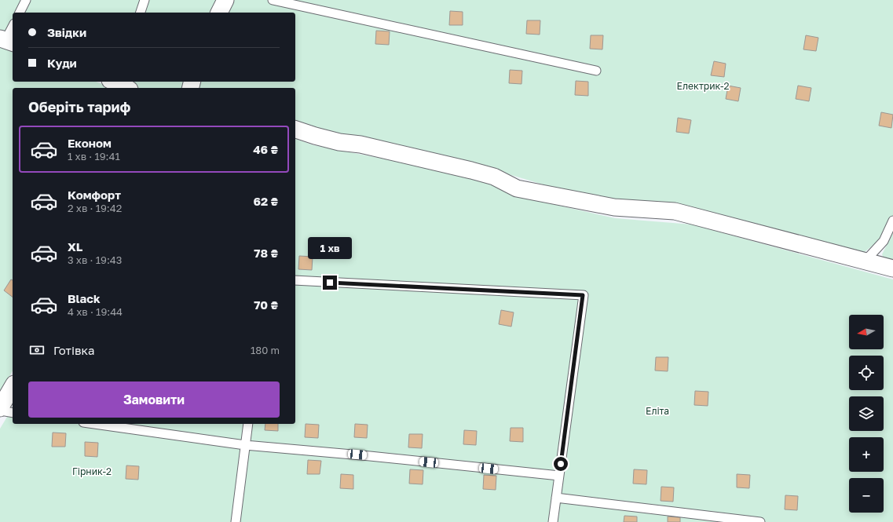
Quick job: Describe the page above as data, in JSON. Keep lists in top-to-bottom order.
{
  "parks": ["Електрик-2", "Еліта", "Гірник-2"],
  "north": "left",
  "page": {
    "banner": ["Звідки", "Куди"],
    "heading": "Оберіть тариф",
    "list": [
      {
        "name": "Економ",
        "note": "1 хв · 19:41",
        "value": "46 ₴"
      },
      {
        "name": "Комфорт",
        "note": "2 хв · 19:42",
        "value": "62 ₴"
      },
      {
        "name": "XL",
        "note": "3 хв · 19:43",
        "value": "78 ₴"
      },
      {
        "name": "Black",
        "note": "4 хв · 19:44",
        "value": "70 ₴"
      }
    ],
    "bubble": "1 хв",
    "map_buttons": ["+", "−"],
    "pay": ["Готівка", "180 m"],
    "buttons": "Замовити"
  }
}
